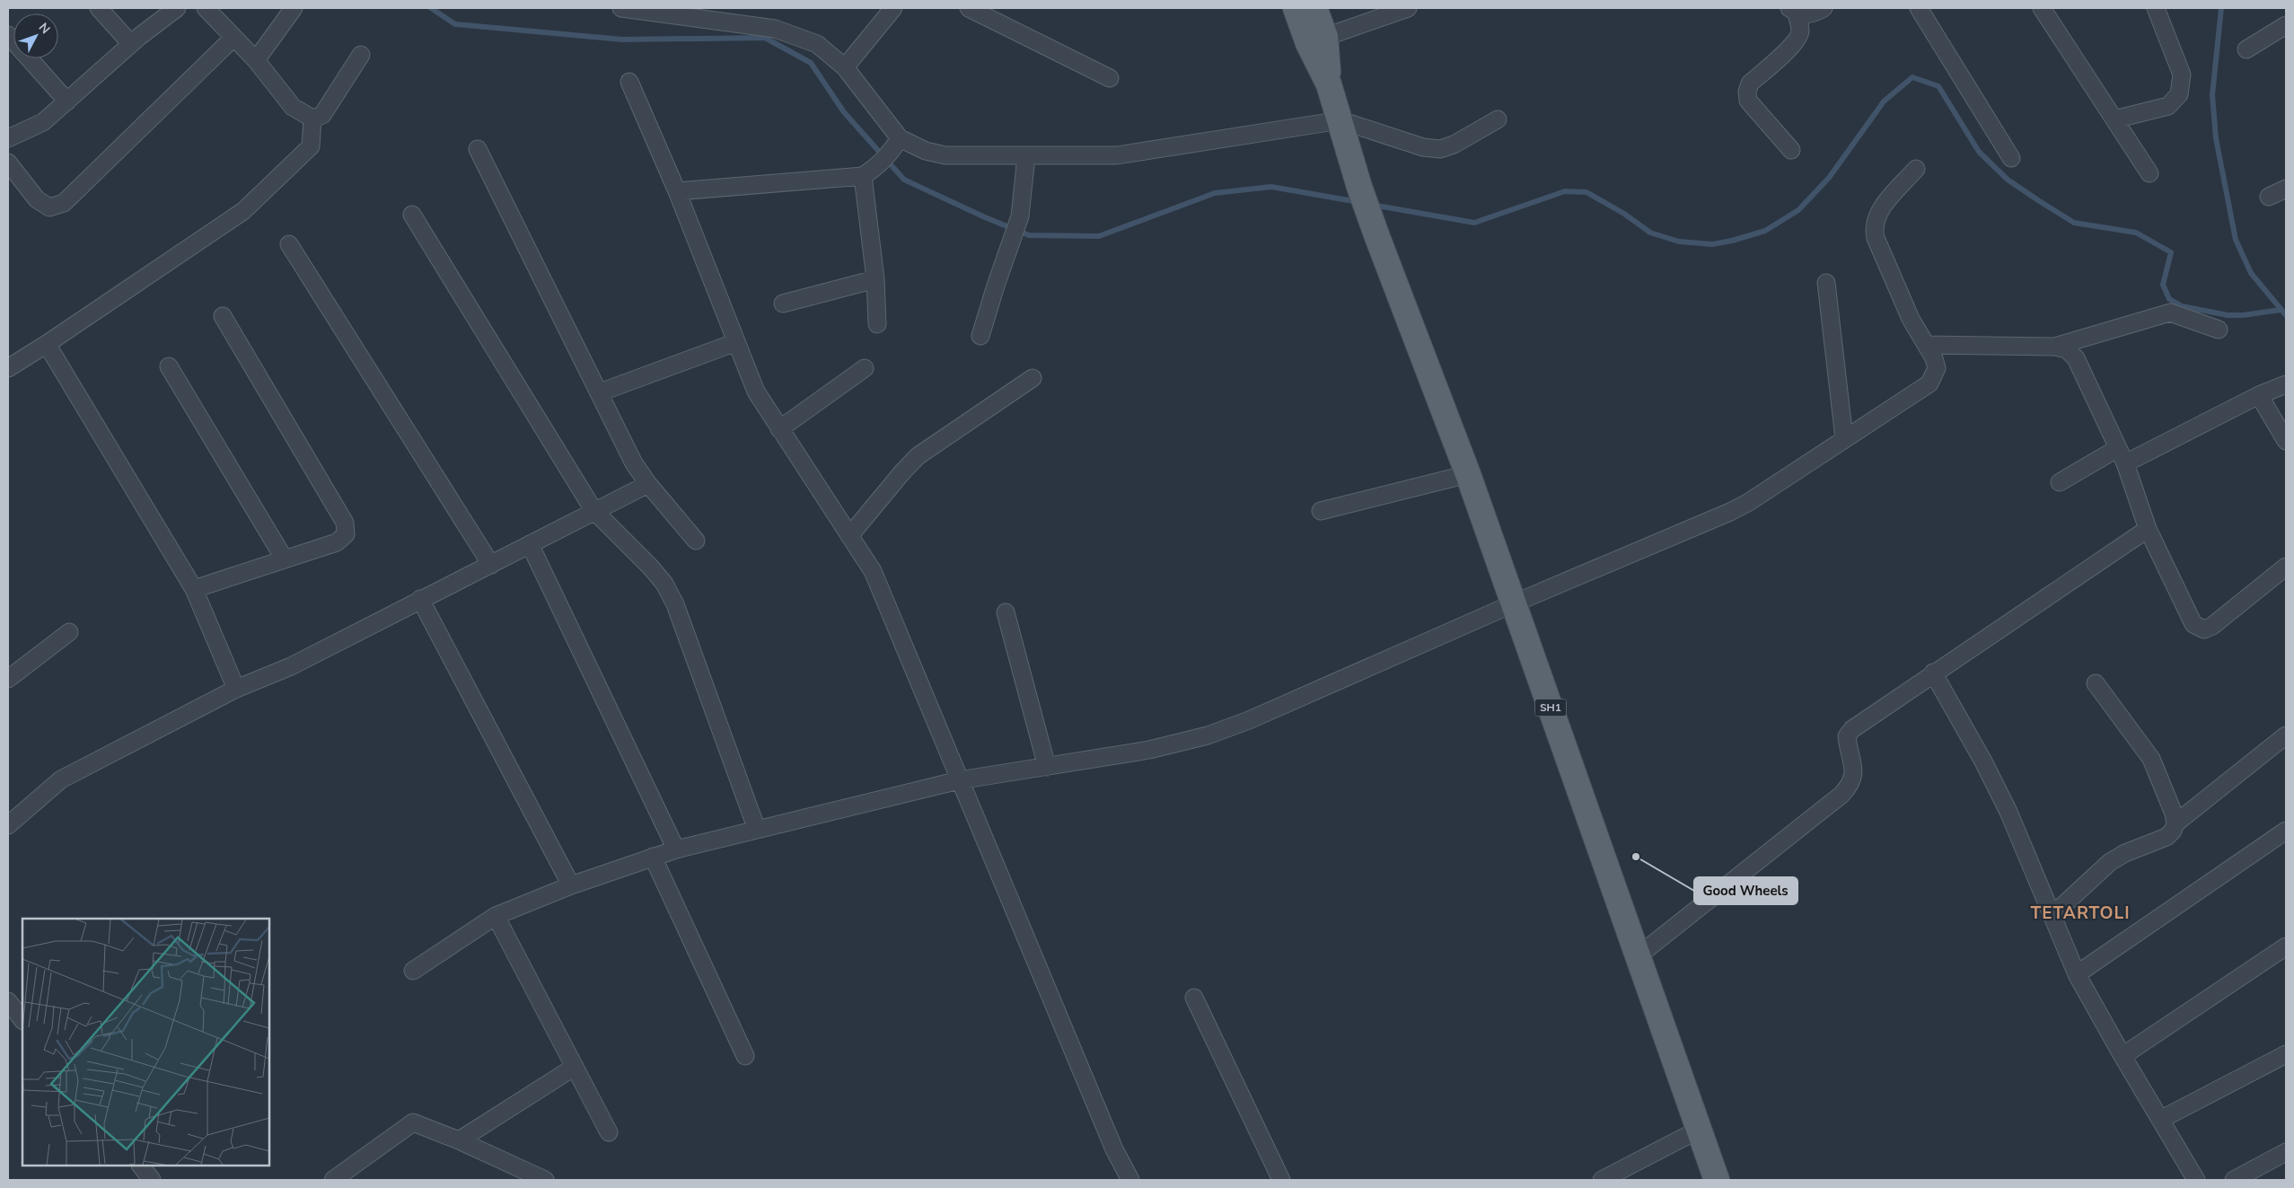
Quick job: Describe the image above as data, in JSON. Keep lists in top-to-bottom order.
{
  "streets": {
    "main road": ["SH1"]
  },
  "districts": ["TETARTOLI"],
  "places": ["Good Wheels"],
  "north": "top right"
}
